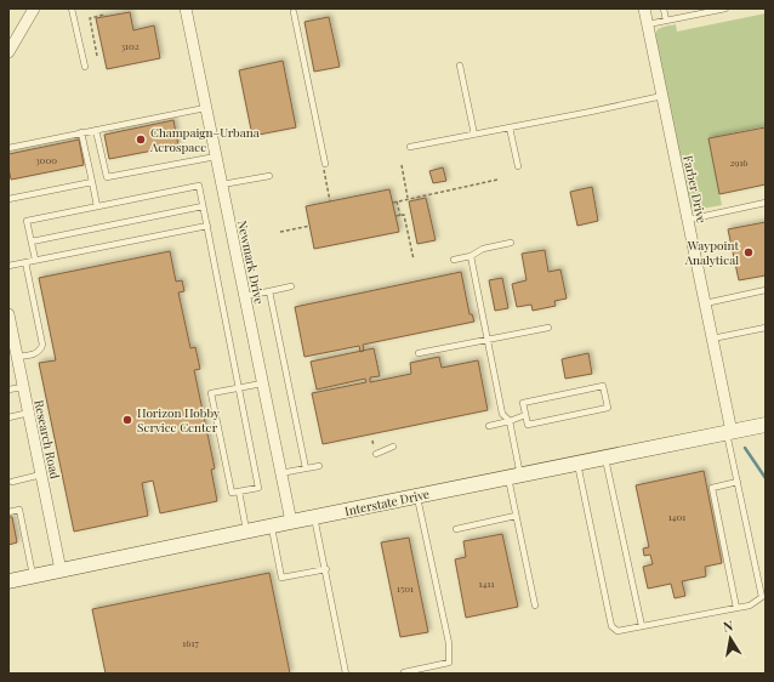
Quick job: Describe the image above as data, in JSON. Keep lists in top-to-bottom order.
{
  "streets": {
    "main road": ["Interstate Drive"],
    "street": ["Farber Drive", "Newmark Drive", "Research Road"]
  },
  "crossings": [
    ["Farber Drive", "Interstate Drive"],
    ["Newmark Drive", "Interstate Drive"],
    ["Research Road", "Interstate Drive"]
  ],
  "places": ["Champaign–Urbana Aerospace", "Waypoint Analytical", "Horizon Hobby Service Center"],
  "house_numbers": [
    "3102",
    "3000",
    "2916",
    "1401",
    "1411",
    "1501",
    "1617"
  ],
  "north": "top"
}
